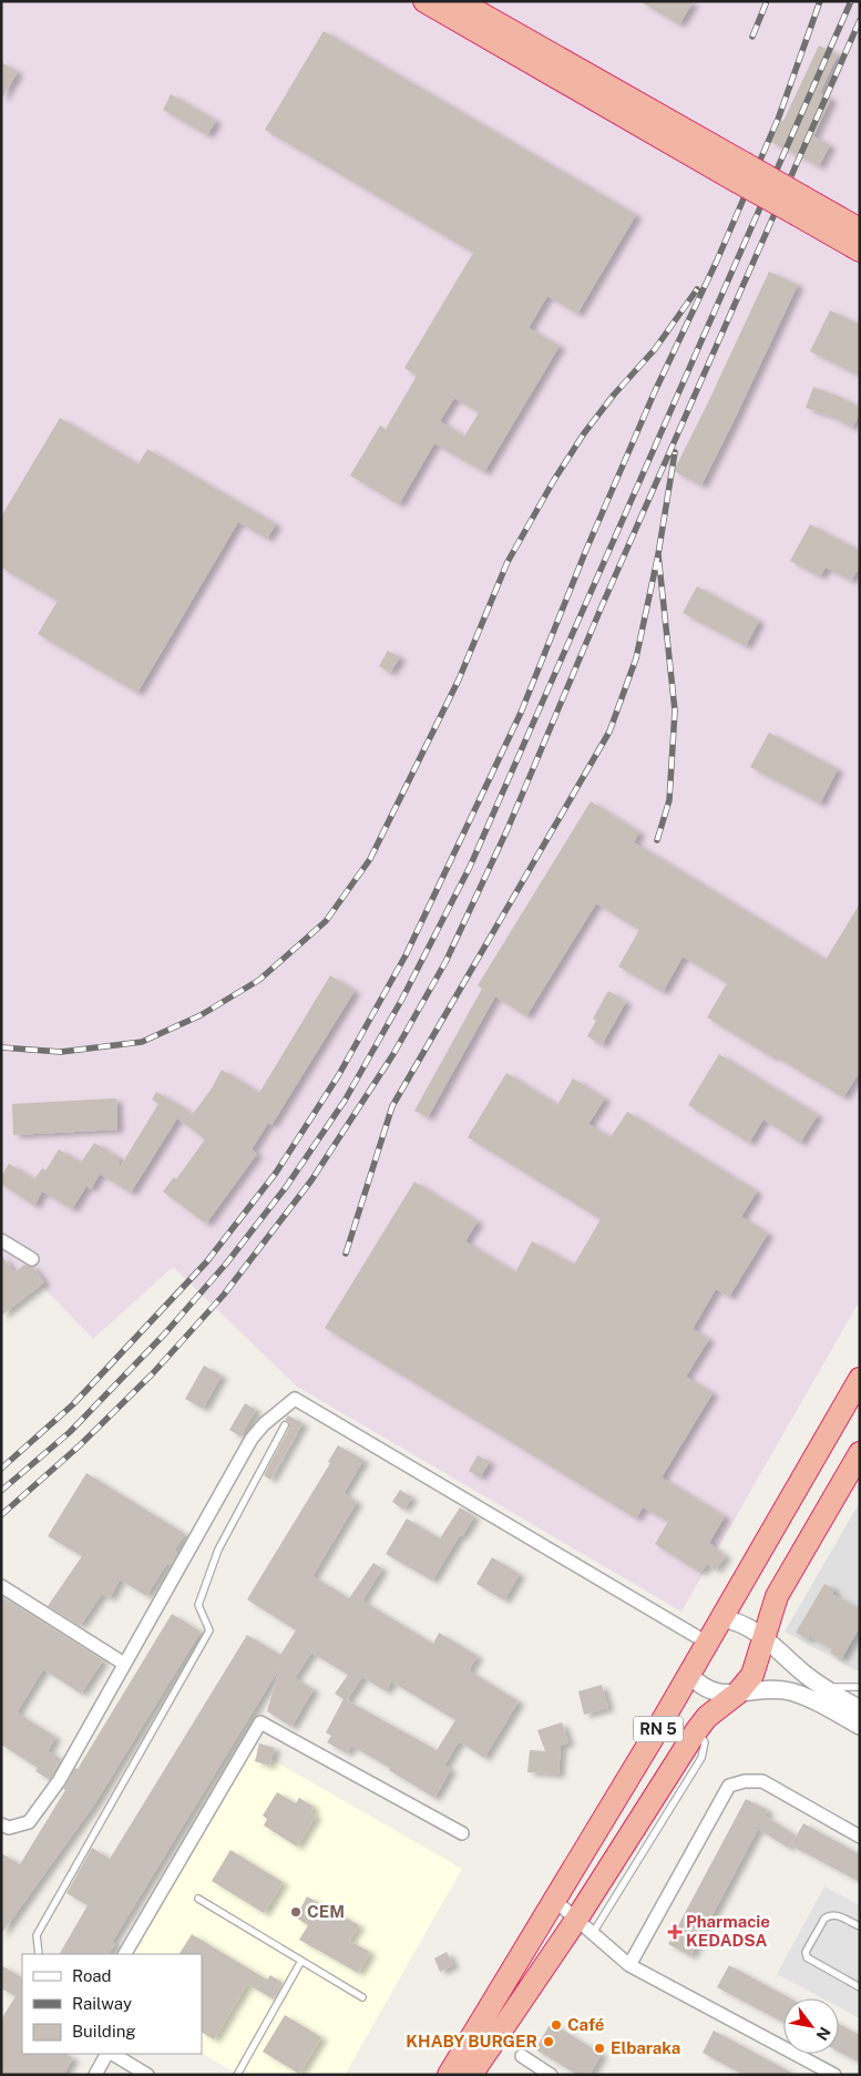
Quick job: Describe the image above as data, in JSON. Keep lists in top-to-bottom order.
{
  "streets": {
    "highway": ["RN 5"]
  },
  "places": {
    "other": [
      "CEM",
      "Café",
      "KHABY BURGER",
      "Elbaraka"
    ],
    "health": ["Pharmacie KEDADSA"]
  },
  "legend": ["Road", "Railway", "Building"],
  "north": "bottom right"
}
